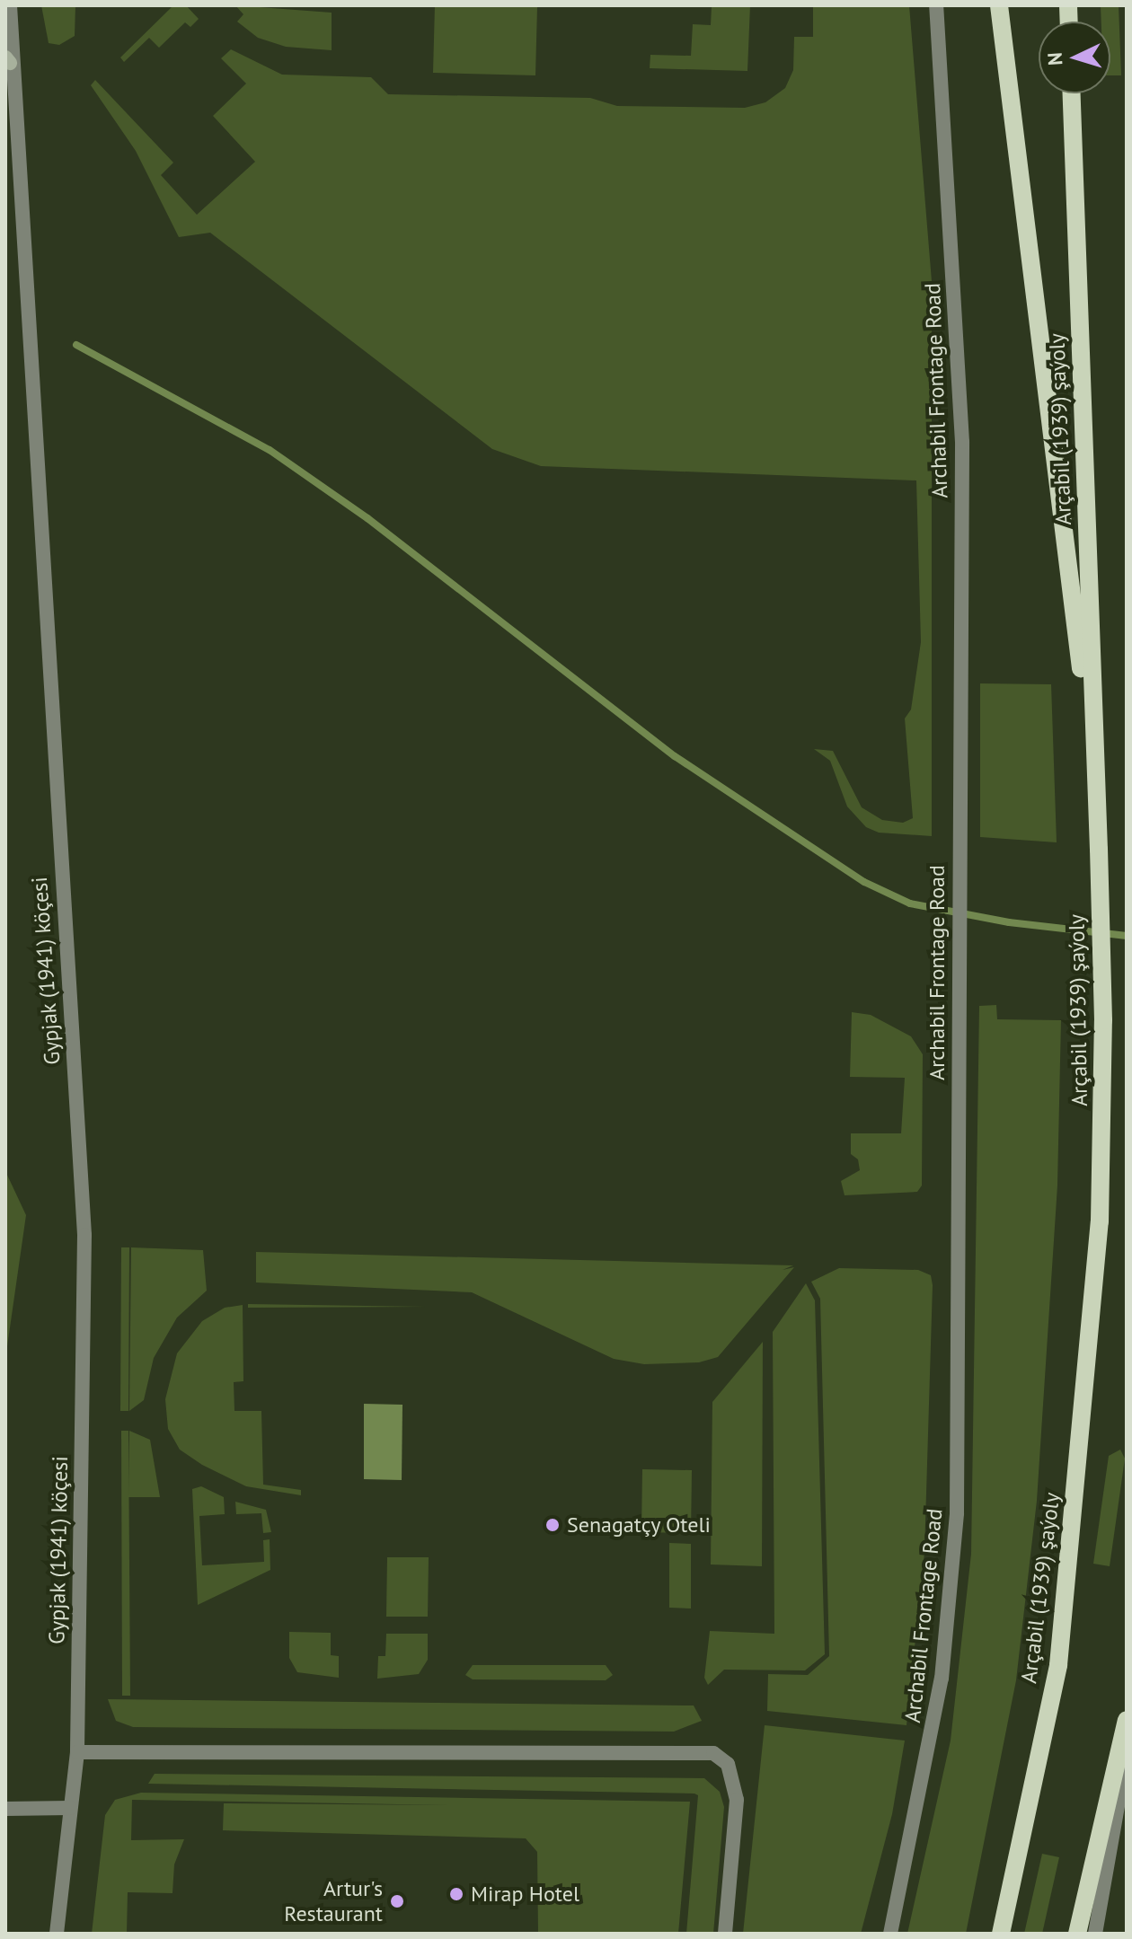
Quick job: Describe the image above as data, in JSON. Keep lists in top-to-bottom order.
{
  "streets": {
    "main road": ["Arçabil (1939) şaýoly"],
    "street": ["Archabil Frontage Road", "Gypjak (1941) köçesi"]
  },
  "places": ["Senagatçy Oteli", "Mirap Hotel", "Artur's Restaurant"],
  "north": "left"
}
